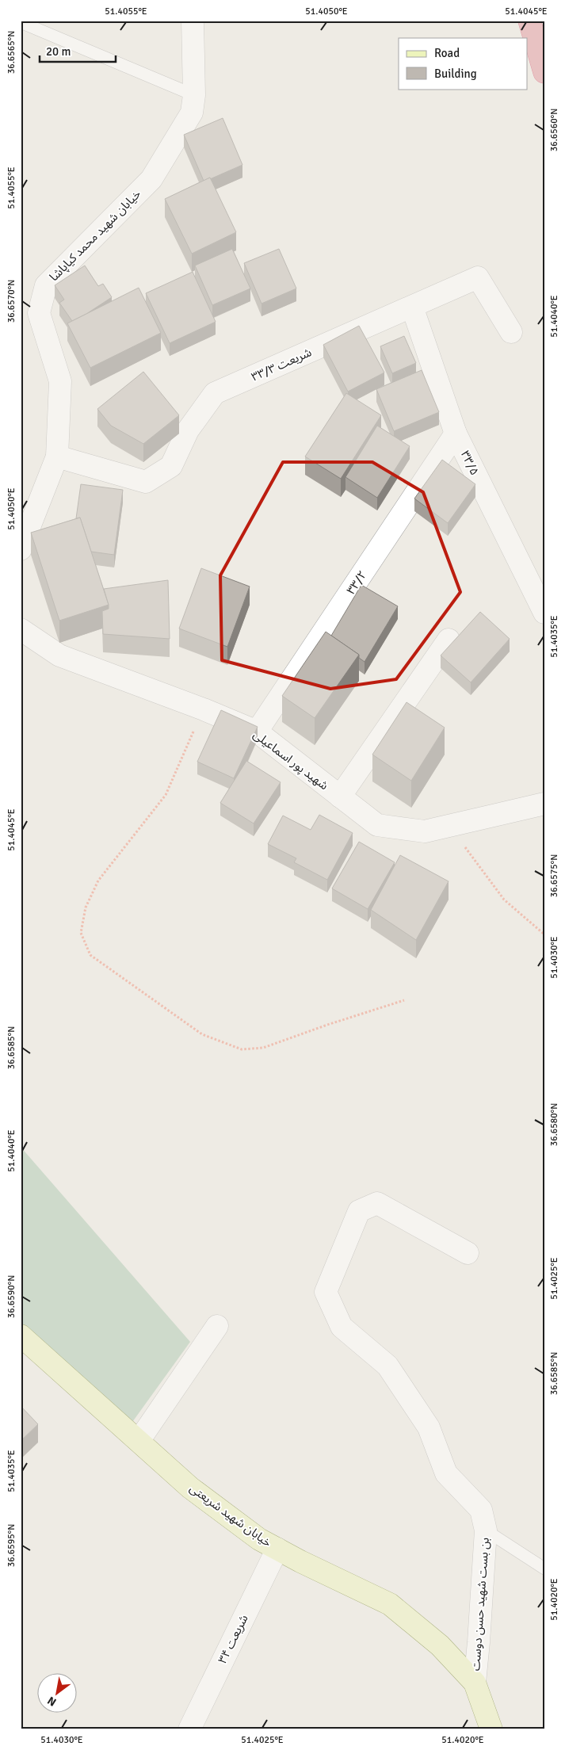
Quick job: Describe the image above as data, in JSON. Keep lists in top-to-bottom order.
{
  "streets": {
    "street": [
      "خیابان شهید محمد کیاپاشا",
      "شریعت ۳۳/۳",
      "۳۳/۵",
      "۳۳/۲",
      "شهید پور اسماعیلی",
      "خیابان شهید شریعتی",
      "بن بست شهید حسن دوست",
      "شریعت ۳۴"
    ]
  },
  "crossings": [
    ["خیابان شهید محمد کیاپاشا", "شریعت ۳۳/۳"],
    ["شریعت ۳۳/۳", "۳۳/۵"],
    ["۳۳/۵", "۳۳/۲"],
    ["۳۳/۲", "شهید پور اسماعیلی"],
    ["خیابان شهید شریعتی", "بن بست شهید حسن دوست"],
    ["خیابان شهید شریعتی", "شریعت ۳۴"]
  ],
  "legend": ["Road", "Building"],
  "scale_bar": "20 m",
  "north": "bottom left",
  "coordinates": [
    "51.4055°E",
    "51.4050°E",
    "51.4045°E",
    "36.6565°N",
    "36.6560°N",
    "36.6570°N",
    "51.4040°E",
    "51.4035°E",
    "36.6575°N",
    "51.4030°E",
    "36.6585°N",
    "36.6580°N",
    "51.4025°E",
    "36.6590°N",
    "36.6595°N",
    "51.4020°E"
  ]
}
